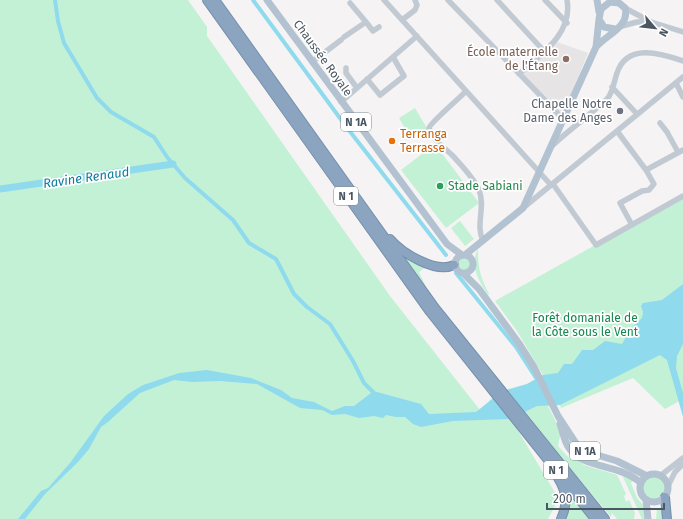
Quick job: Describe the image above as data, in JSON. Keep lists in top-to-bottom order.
{
  "streets": {
    "highway": ["N 1"],
    "main road": ["Chaussée Royale", "N 1A"]
  },
  "crossings": [
    ["Chaussée Royale", "N 1A"]
  ],
  "water": ["Ravine Renaud"],
  "parks": ["Forêt domaniale de la Côte sous le Vent"],
  "places": [
    "École maternelle de l'Étang",
    "Chapelle Notre Dame des Anges",
    "Terranga Terrasse",
    "Stade Sabiani"
  ],
  "scale_bar": "200 m",
  "north": "bottom right"
}
